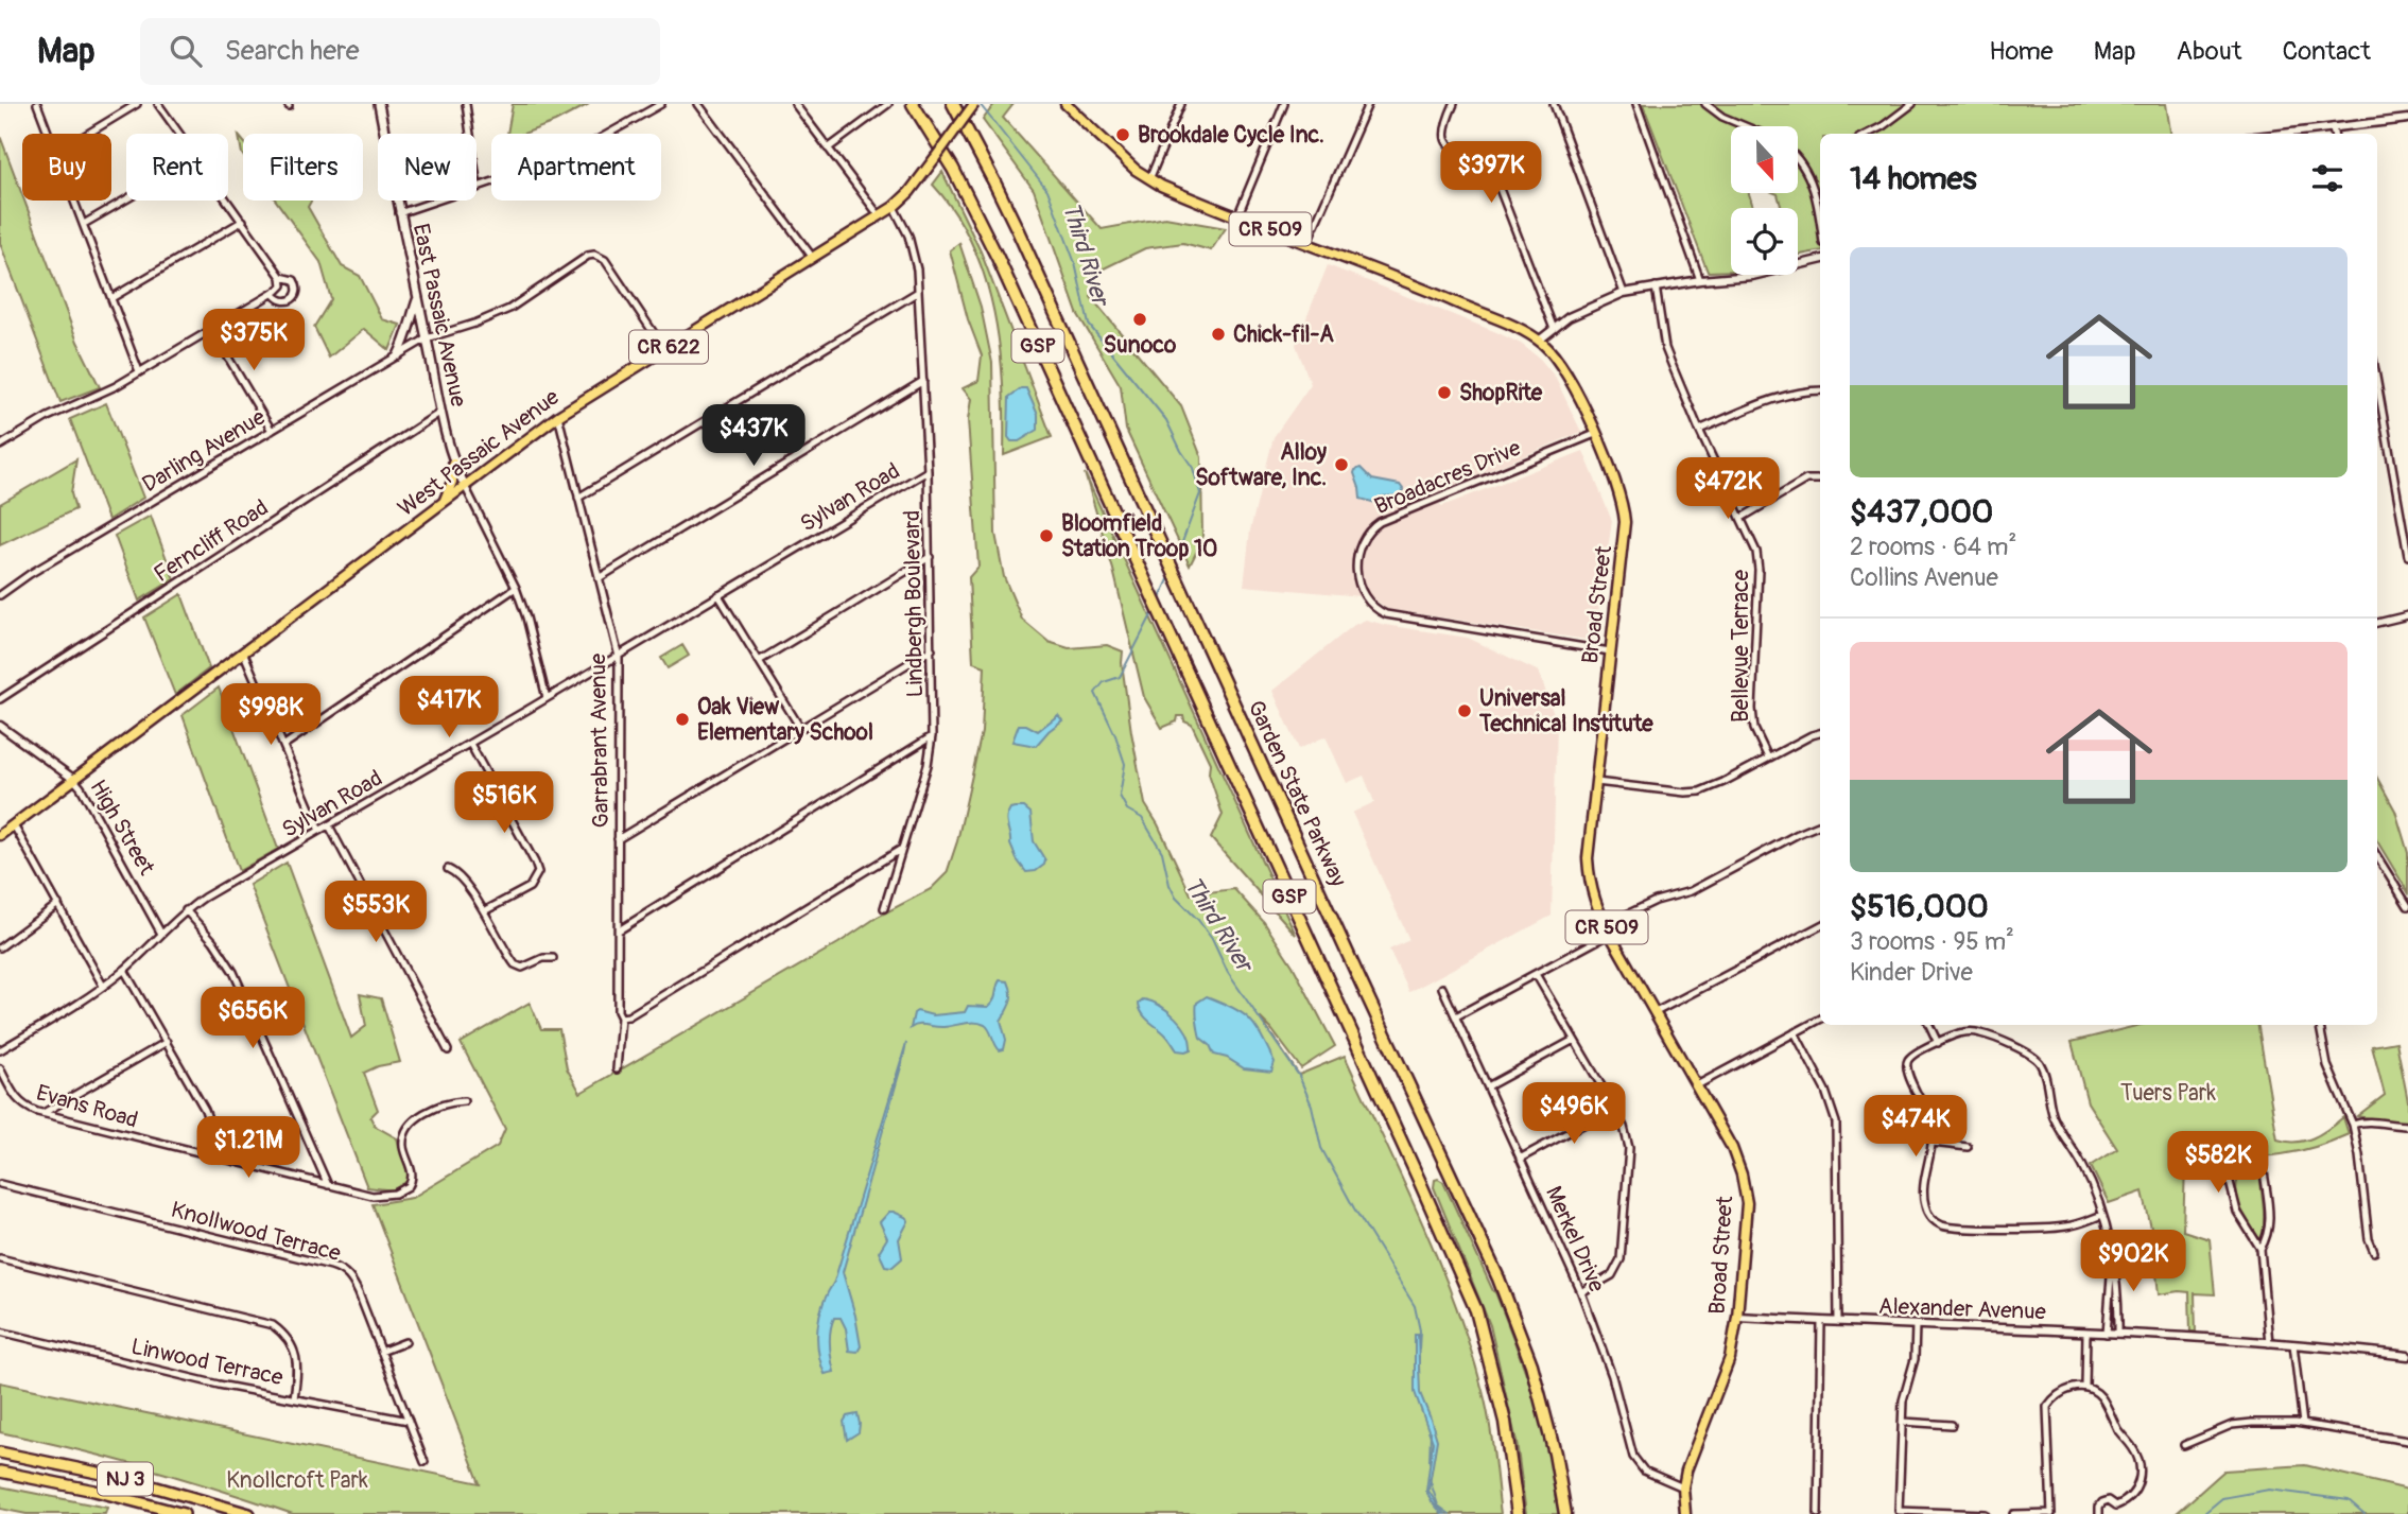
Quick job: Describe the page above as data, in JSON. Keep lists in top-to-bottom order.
{
  "streets": {
    "highway": ["GSP", "Garden State Parkway", "NJ 3"],
    "main road": [
      "CR 509",
      "East Passaic Avenue",
      "CR 622",
      "West Passaic Avenue",
      "Broad Street"
    ],
    "street": [
      "Darling Avenue",
      "Broadacres Drive",
      "Sylvan Road",
      "Ferncliff Road",
      "Lindbergh Boulevard",
      "Bellevue Terrace",
      "Garrabrant Avenue",
      "High Street",
      "Evans Road",
      "Knollwood Terrace",
      "Merkel Drive",
      "Alexander Avenue",
      "Linwood Terrace"
    ]
  },
  "crossings": [
    ["East Passaic Avenue", "Darling Avenue"],
    ["East Passaic Avenue", "West Passaic Avenue"],
    ["East Passaic Avenue", "Ferncliff Road"],
    ["Darling Avenue", "West Passaic Avenue"],
    ["West Passaic Avenue", "Lindbergh Boulevard"],
    ["West Passaic Avenue", "Garrabrant Avenue"],
    ["West Passaic Avenue", "High Street"],
    ["Broadacres Drive", "Broad Street"],
    ["Sylvan Road", "Lindbergh Boulevard"],
    ["Sylvan Road", "Garrabrant Avenue"],
    ["Sylvan Road", "High Street"],
    ["Broad Street", "Merkel Drive"],
    ["Broad Street", "Alexander Avenue"],
    ["Knollwood Terrace", "Linwood Terrace"]
  ],
  "water": ["Third River"],
  "parks": ["Tuers Park", "Knollcroft Park"],
  "places": [
    "Brookdale Cycle Inc.",
    "Sunoco",
    "Chick-fil-A",
    "ShopRite",
    "Alloy Software, Inc.",
    "Bloomfield Station Troop 10",
    "Universal Technical Institute",
    "Oak View Elementary School"
  ],
  "north": "bottom",
  "page": {
    "header": "Map",
    "search": "Search here",
    "nav": [
      "Home",
      "Map",
      "About",
      "Contact"
    ],
    "chip": [
      "Buy",
      "Rent",
      "Filters",
      "New",
      "Apartment"
    ],
    "heading": "14 homes",
    "price": [
      "$397K",
      "$375K",
      "$437K",
      "$472K",
      "$417K",
      "$998K",
      "$516K",
      "$553K",
      "$656K",
      "$496K",
      "$474K",
      "$1.21M",
      "$582K",
      "$902K"
    ],
    "list": [
      {
        "name": "$437,000",
        "note": "2 rooms · 64 m² · Collins Avenue"
      },
      {
        "name": "$516,000",
        "note": "3 rooms · 95 m² · Kinder Drive"
      }
    ]
  }
}
